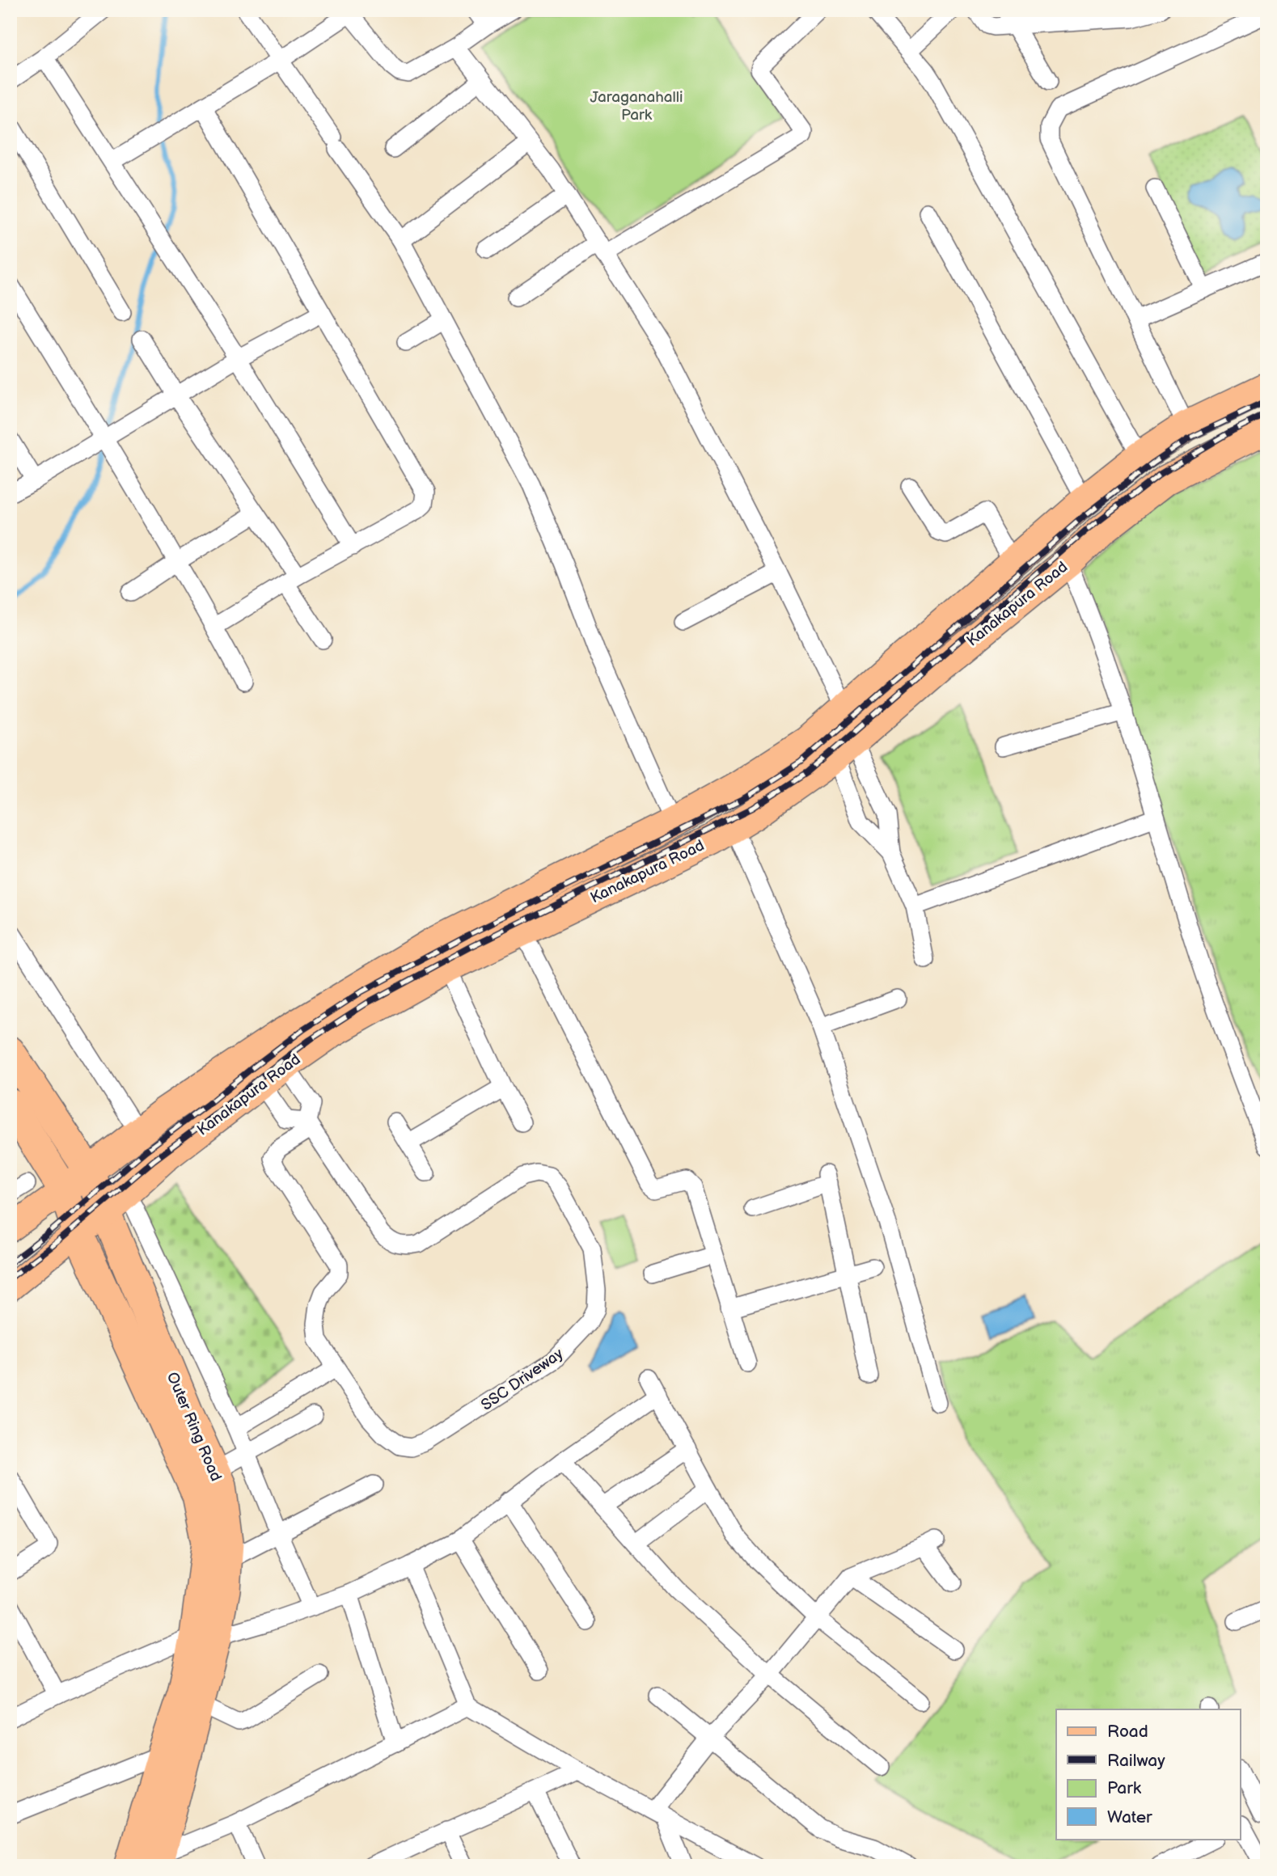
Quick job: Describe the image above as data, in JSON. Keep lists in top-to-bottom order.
{
  "streets": {
    "highway": ["Kanakapura Road", "Outer Ring Road"],
    "street": ["SSC Driveway"]
  },
  "crossings": [
    ["Kanakapura Road", "Outer Ring Road"]
  ],
  "parks": ["Jaraganahalli Park"],
  "legend": [
    "Road",
    "Railway",
    "Park",
    "Water"
  ]
}
